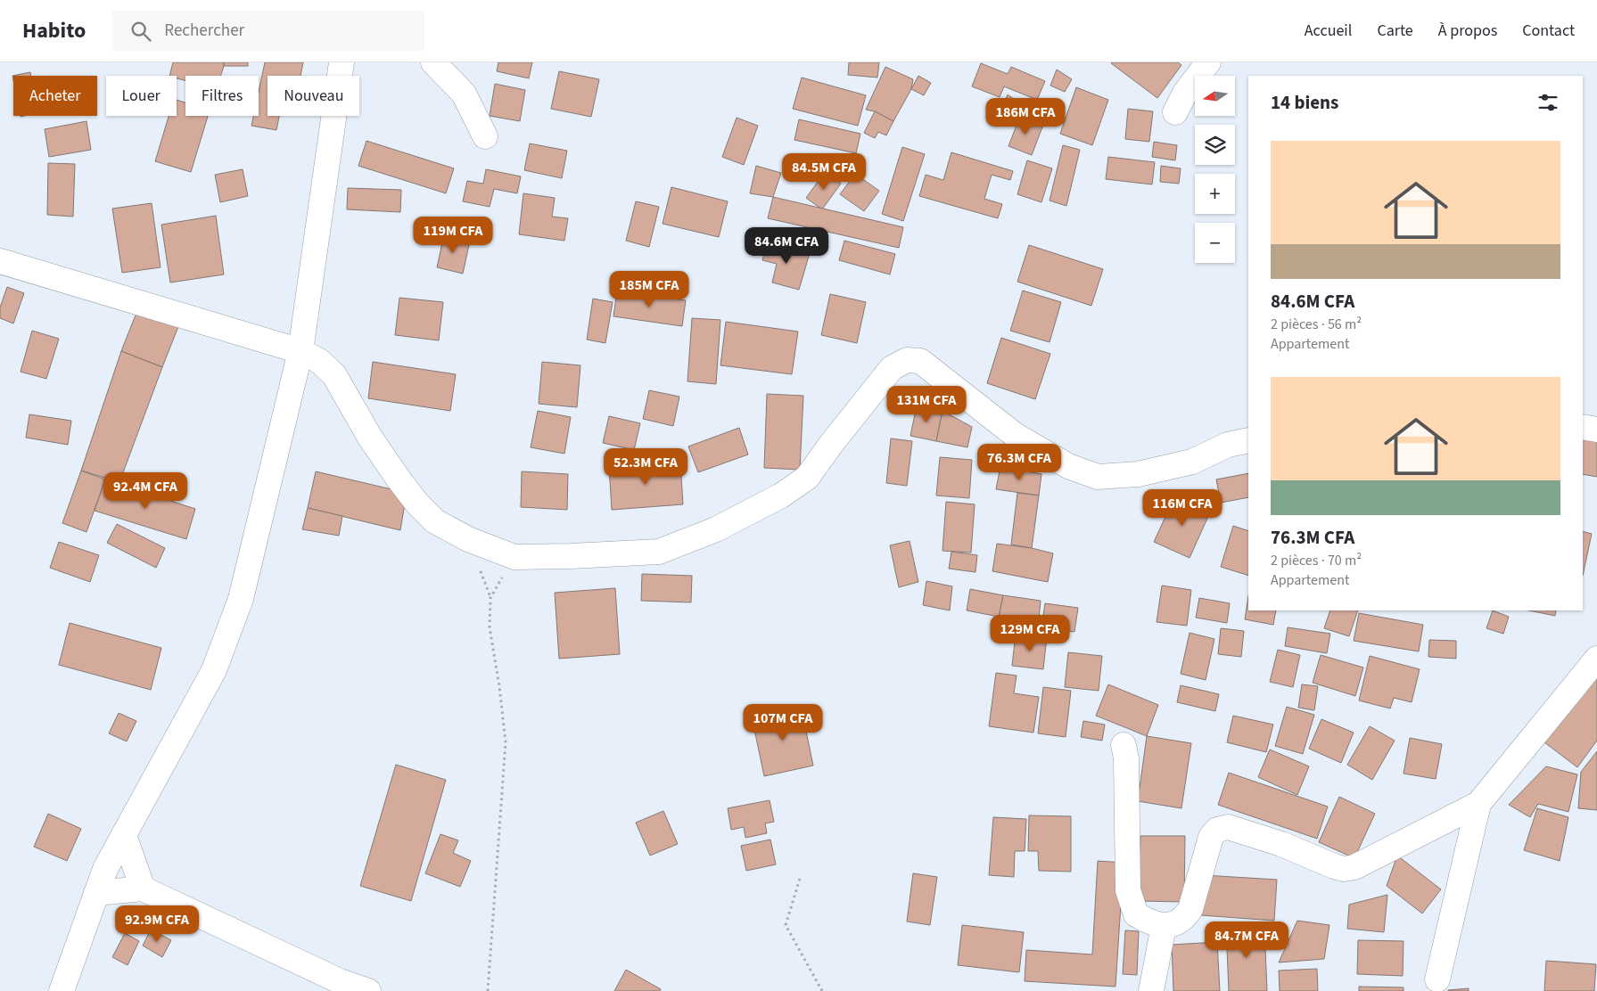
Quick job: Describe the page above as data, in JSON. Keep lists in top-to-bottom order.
{
  "north": "left",
  "page": {
    "header": "Habito",
    "search": "Rechercher",
    "nav": [
      "Accueil",
      "Carte",
      "À propos",
      "Contact"
    ],
    "map_buttons": ["+", "−"],
    "chip": [
      "Acheter",
      "Louer",
      "Filtres",
      "Nouveau"
    ],
    "heading": "14 biens",
    "price": [
      "186M CFA",
      "84.5M CFA",
      "119M CFA",
      "84.6M CFA",
      "185M CFA",
      "131M CFA",
      "76.3M CFA",
      "52.3M CFA",
      "92.4M CFA",
      "116M CFA",
      "129M CFA",
      "107M CFA",
      "92.9M CFA",
      "84.7M CFA"
    ],
    "list": [
      {
        "name": "84.6M CFA",
        "note": "2 pièces · 56 m² · Appartement"
      },
      {
        "name": "76.3M CFA",
        "note": "2 pièces · 70 m² · Appartement"
      }
    ]
  }
}
